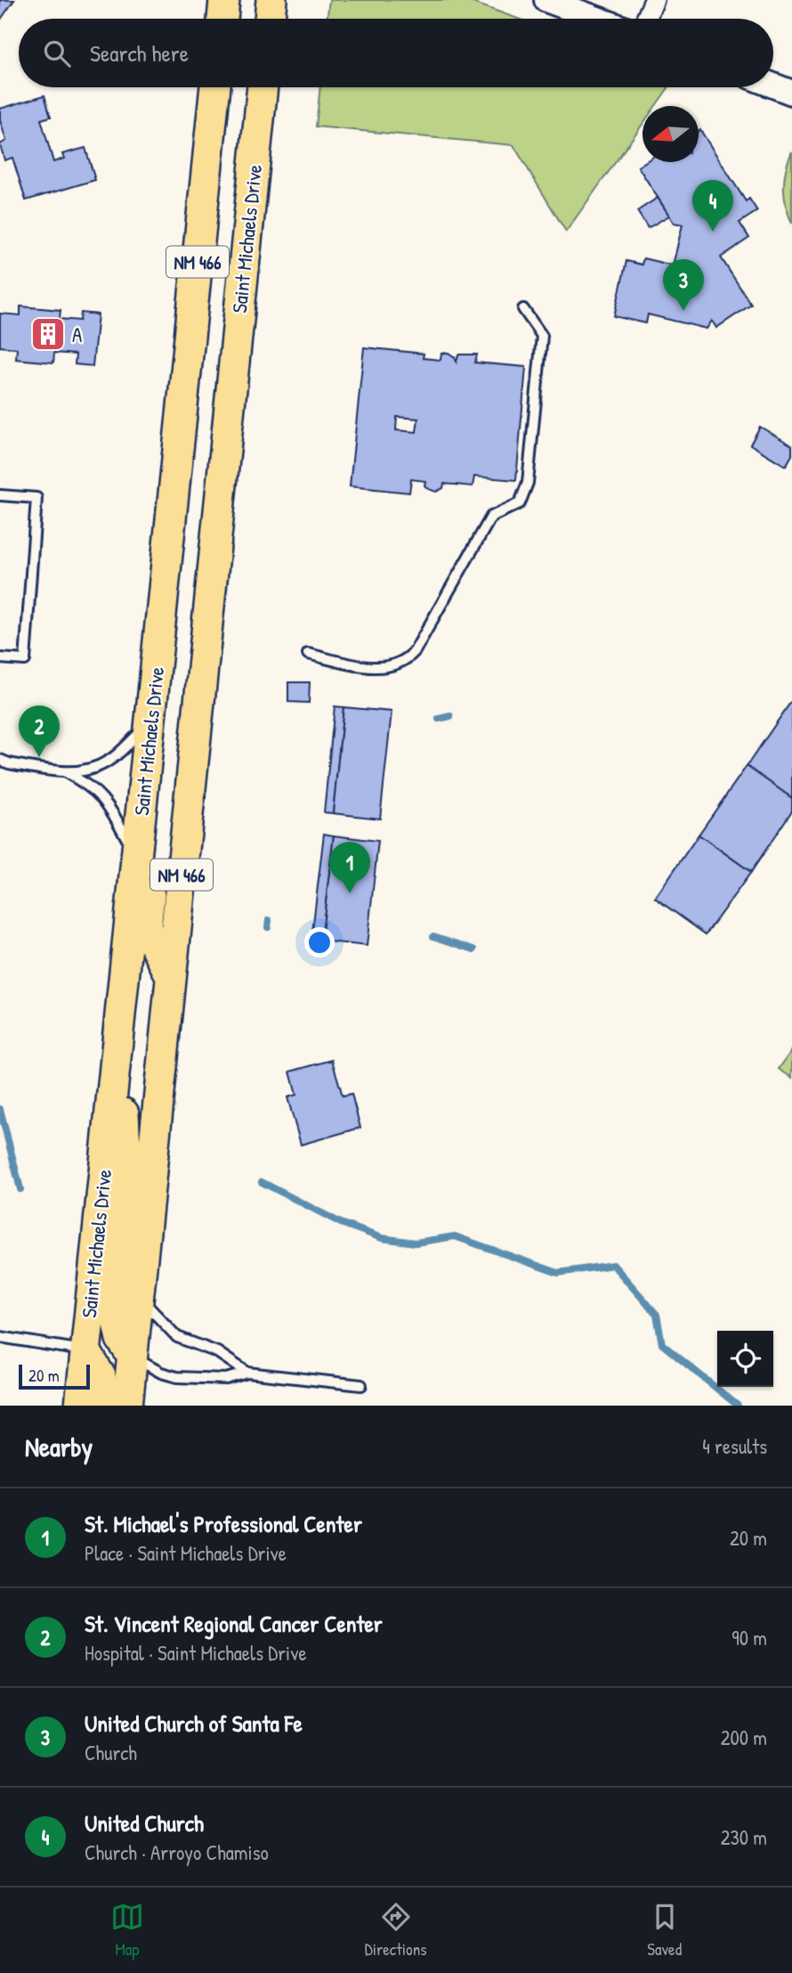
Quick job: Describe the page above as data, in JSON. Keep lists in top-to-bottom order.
{
  "streets": {
    "main road": ["Saint Michaels Drive", "NM 466"]
  },
  "places": {
    "building": ["A"]
  },
  "scale_bar": "20 m",
  "north": "left",
  "page": {
    "search": "Search here",
    "pins": [
      "4",
      "3",
      "2",
      "1"
    ],
    "scale": "20 m",
    "heading": ["Nearby", "4 results"],
    "list": [
      {
        "mark": "1",
        "name": "St. Michael's Professional Center",
        "note": "Place · Saint Michaels Drive",
        "value": "20 m"
      },
      {
        "mark": "2",
        "name": "St. Vincent Regional Cancer Center",
        "note": "Hospital · Saint Michaels Drive",
        "value": "90 m"
      },
      {
        "mark": "3",
        "name": "United Church of Santa Fe",
        "note": "Church",
        "value": "200 m"
      },
      {
        "mark": "4",
        "name": "United Church",
        "note": "Church · Arroyo Chamiso",
        "value": "230 m"
      }
    ],
    "nav": ["Map", "Directions", "Saved"]
  }
}
